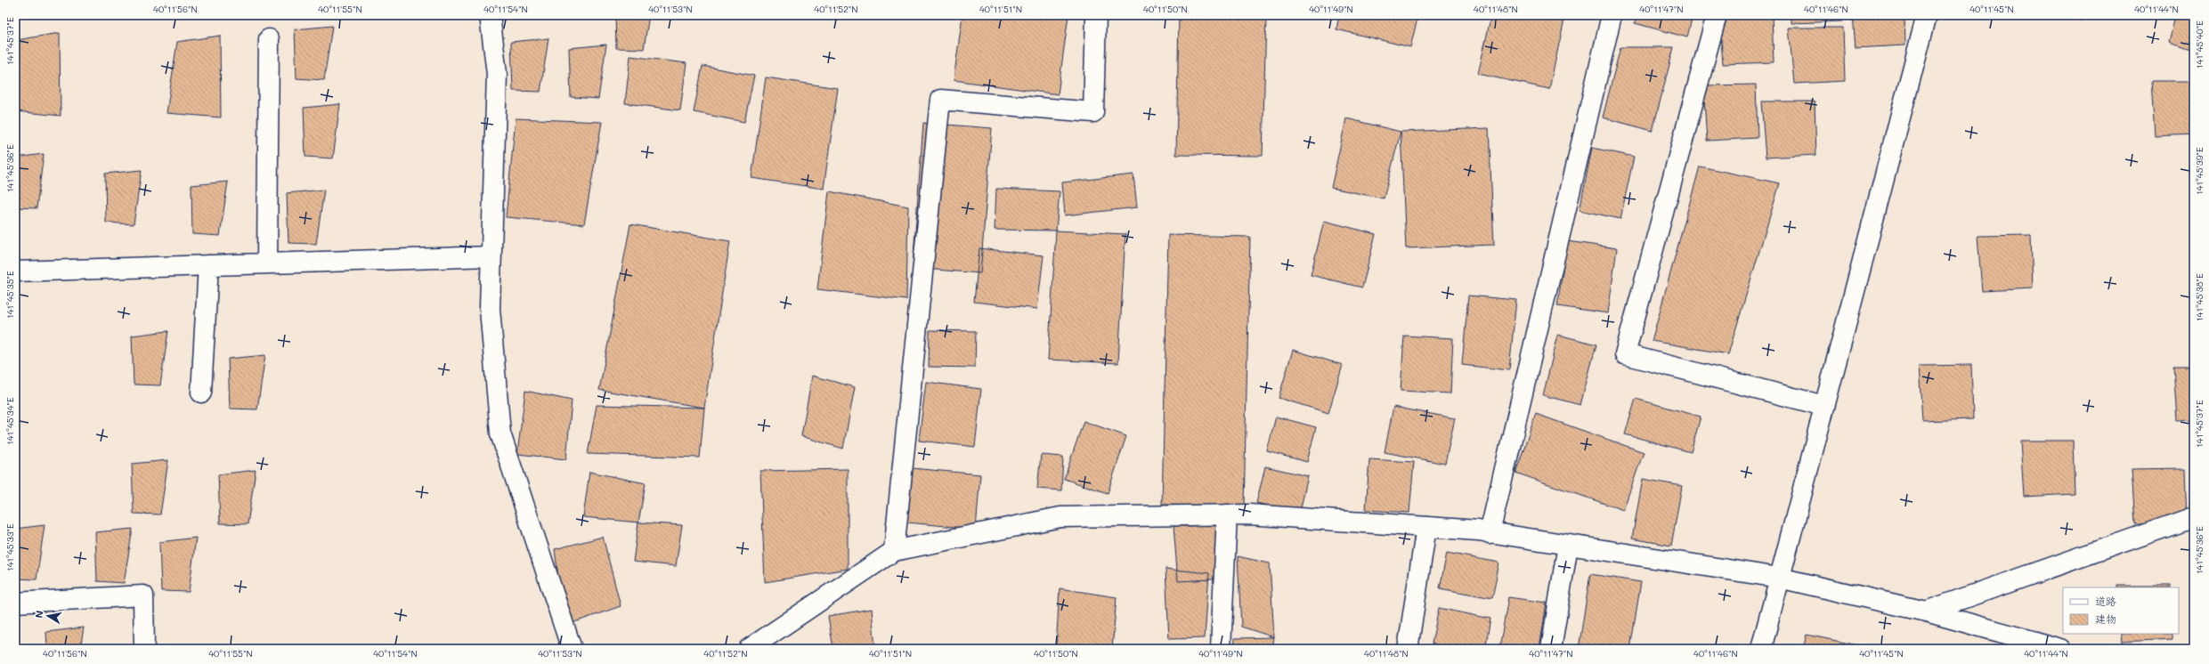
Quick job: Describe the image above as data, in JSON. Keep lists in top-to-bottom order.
{
  "legend": ["道路", "建物"],
  "north": "left",
  "coordinates": [
    "40°11'56\"N",
    "40°11'55\"N",
    "40°11'54\"N",
    "40°11'53\"N",
    "40°11'52\"N",
    "40°11'51\"N",
    "40°11'50\"N",
    "40°11'49\"N",
    "40°11'48\"N",
    "40°11'47\"N",
    "40°11'46\"N",
    "40°11'45\"N",
    "40°11'44\"N",
    "141°45'37\"E",
    "141°45'40\"E",
    "141°45'36\"E",
    "141°45'39\"E",
    "141°45'35\"E",
    "141°45'38\"E",
    "141°45'34\"E",
    "141°45'33\"E"
  ]
}
